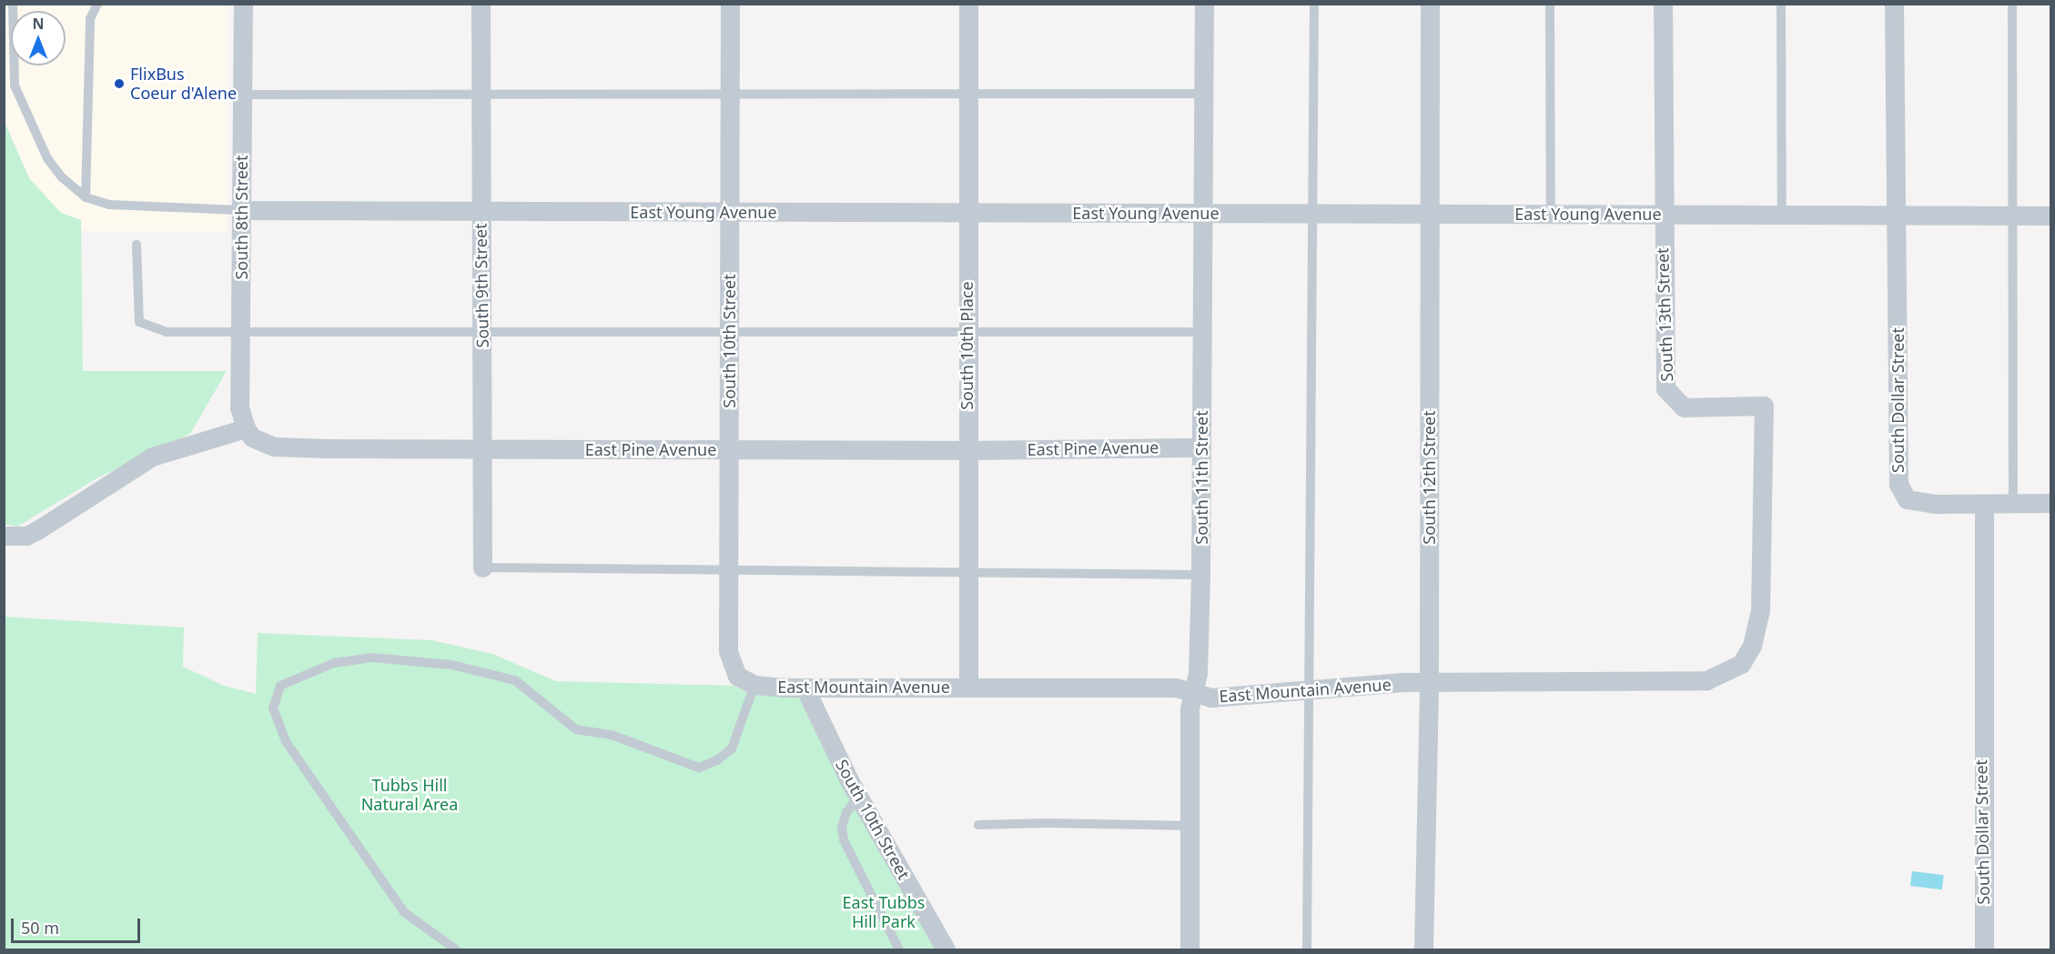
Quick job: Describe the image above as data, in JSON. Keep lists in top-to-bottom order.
{
  "streets": {
    "street": [
      "East Young Avenue",
      "South 8th Street",
      "South 9th Street",
      "South 13th Street",
      "South 10th Street",
      "South 10th Place",
      "South Dollar Street",
      "East Pine Avenue",
      "South 11th Street",
      "South 12th Street",
      "East Mountain Avenue"
    ]
  },
  "crossings": [
    ["East Young Avenue", "South 8th Street"],
    ["East Young Avenue", "South 9th Street"],
    ["East Young Avenue", "South 13th Street"],
    ["East Young Avenue", "South 10th Street"],
    ["East Young Avenue", "South 10th Place"],
    ["East Young Avenue", "South Dollar Street"],
    ["East Young Avenue", "South 11th Street"],
    ["East Young Avenue", "South 12th Street"],
    ["South 8th Street", "East Pine Avenue"],
    ["South 9th Street", "East Pine Avenue"],
    ["South 13th Street", "East Mountain Avenue"],
    ["South 10th Street", "East Pine Avenue"],
    ["South 10th Street", "East Mountain Avenue"],
    ["South 10th Place", "East Pine Avenue"],
    ["South 10th Place", "East Mountain Avenue"],
    ["East Pine Avenue", "South 11th Street"],
    ["South 11th Street", "East Mountain Avenue"],
    ["South 12th Street", "East Mountain Avenue"]
  ],
  "parks": ["Tubbs Hill Natural Area", "East Tubbs Hill Park"],
  "places": ["FlixBus Coeur d'Alene"],
  "scale_bar": "50 m",
  "north": "top"
}
